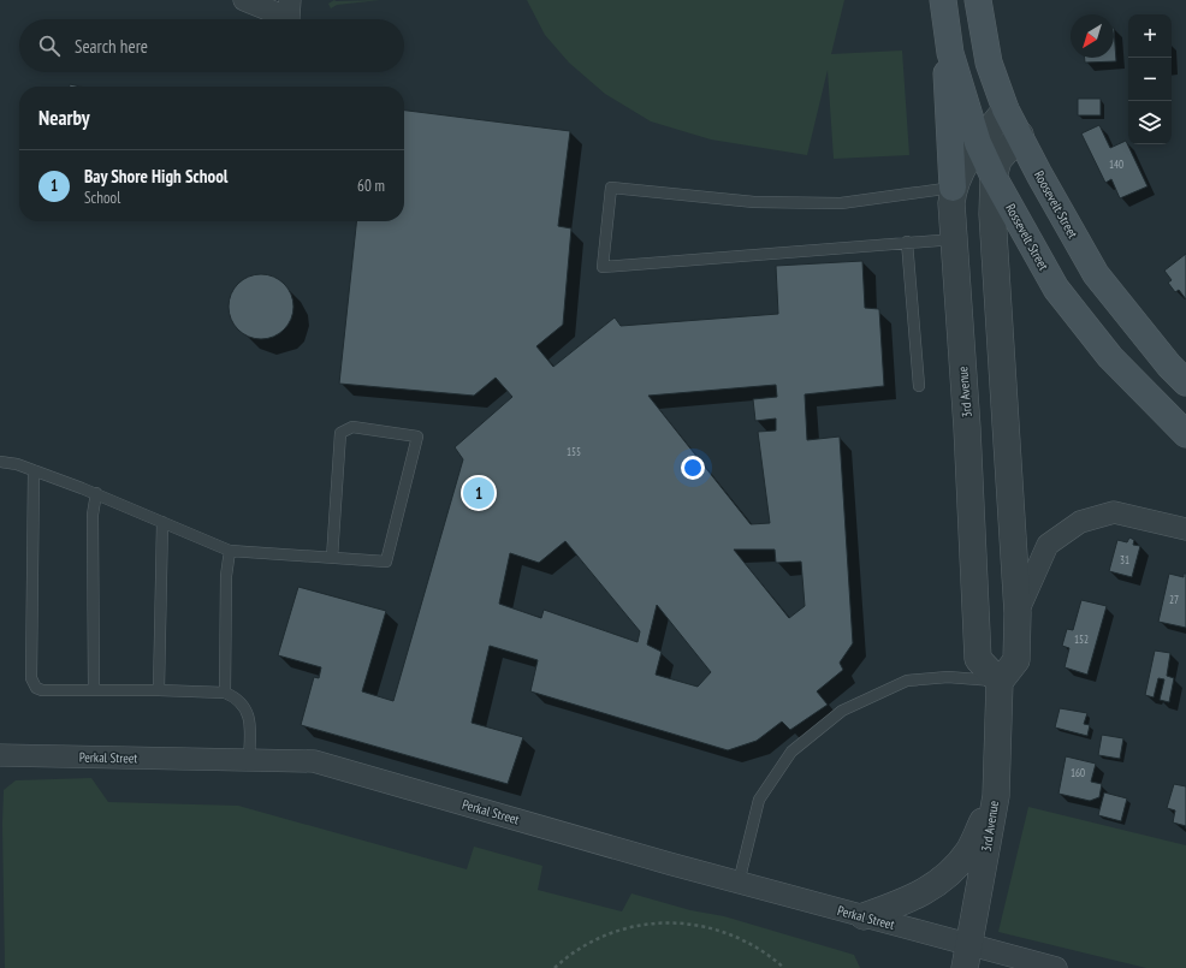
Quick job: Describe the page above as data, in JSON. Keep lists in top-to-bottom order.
{
  "streets": {
    "main road": ["Roosevelt Street", "Rossevelt Street"],
    "street": ["3rd Avenue", "Perkal Street"]
  },
  "crossings": [
    ["Roosevelt Street", "3rd Avenue"],
    ["Rossevelt Street", "3rd Avenue"],
    ["3rd Avenue", "Perkal Street"]
  ],
  "house_numbers": [
    "140",
    "155",
    "31",
    "27",
    "152",
    "160"
  ],
  "north": "bottom left",
  "page": {
    "map_buttons": ["+", "−"],
    "search": "Search here",
    "heading": "Nearby",
    "list": [
      {
        "mark": "1",
        "name": "Bay Shore High School",
        "note": "School",
        "value": "60 m"
      }
    ],
    "pins": "1"
  }
}
